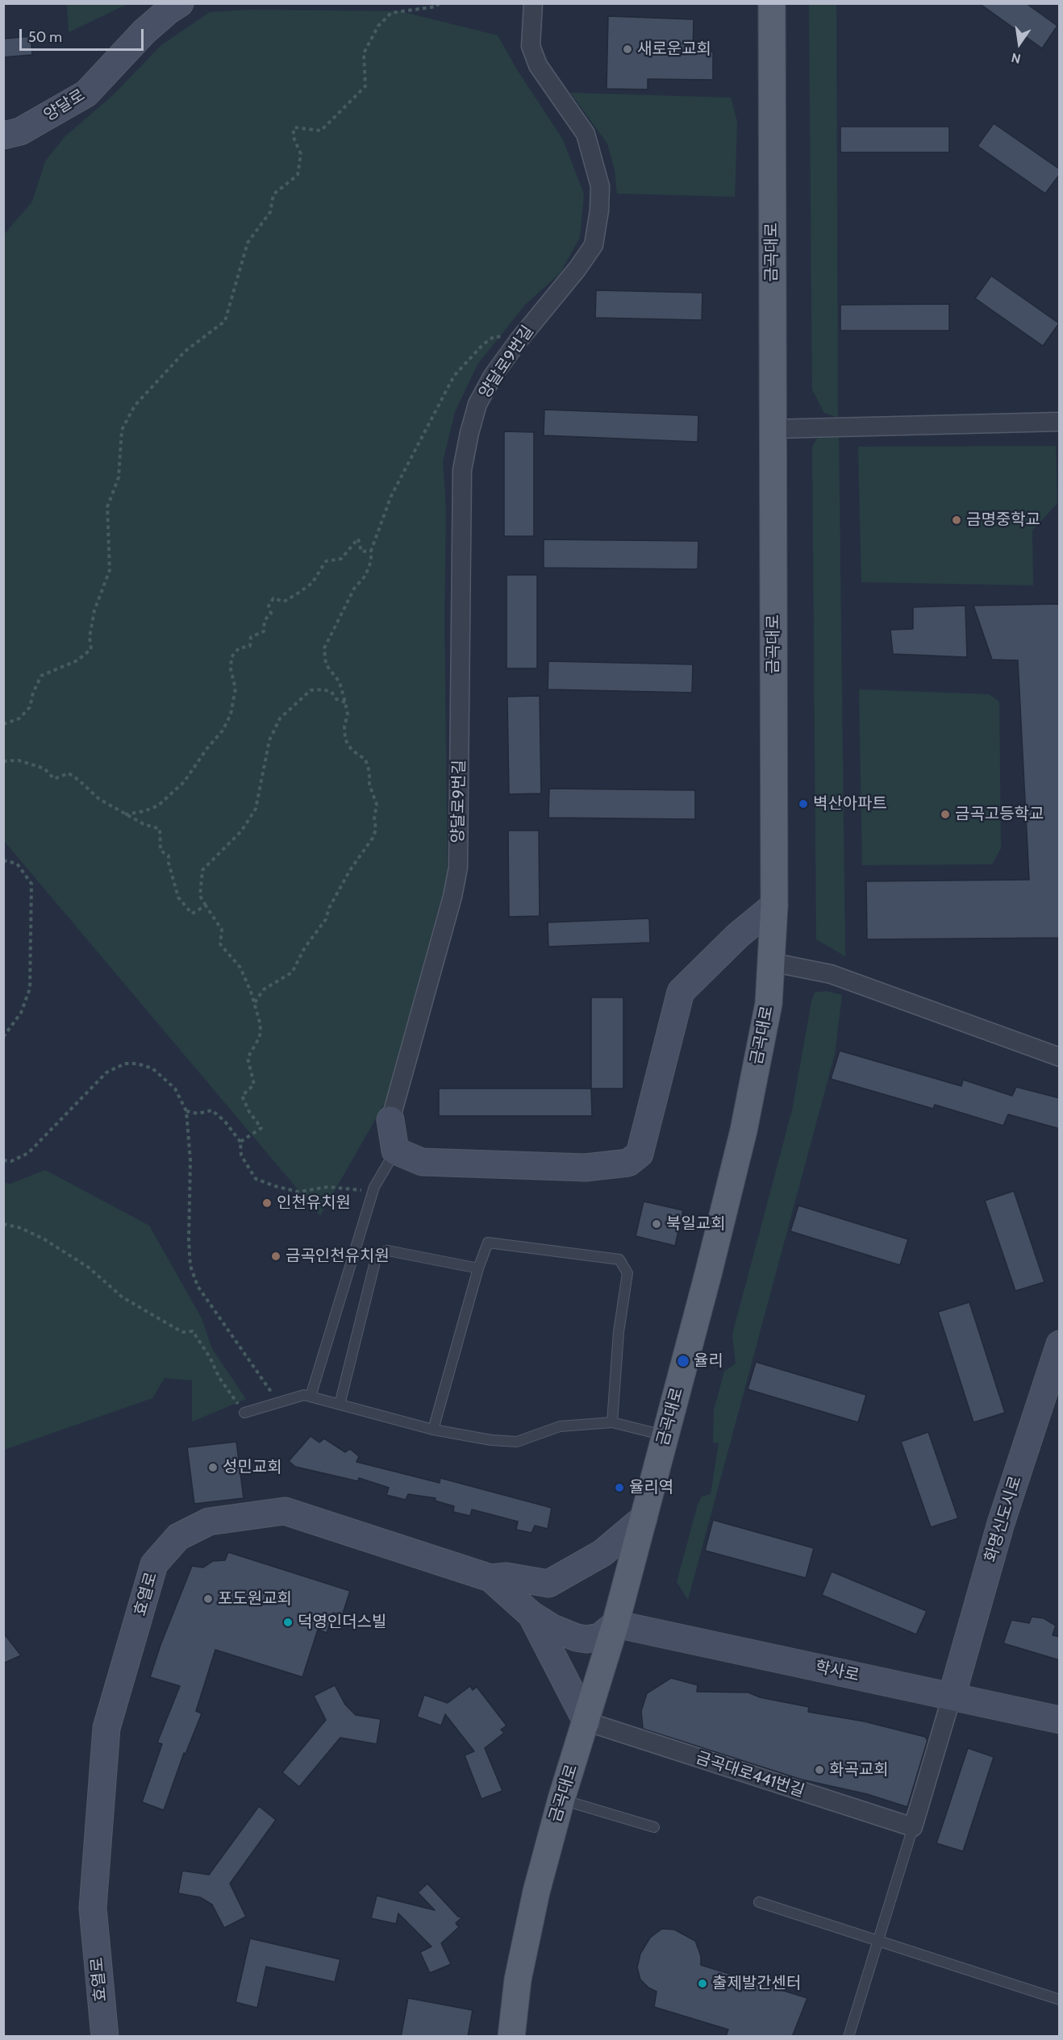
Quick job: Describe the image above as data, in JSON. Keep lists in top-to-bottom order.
{
  "streets": {
    "main road": [
      "양달로",
      "금곡대로",
      "양달로9번길",
      "화명신도시로",
      "효열로",
      "학사로"
    ],
    "street": ["금곡대로441번길"]
  },
  "crossings": [
    ["금곡대로", "학사로"],
    ["금곡대로", "금곡대로441번길"],
    ["화명신도시로", "학사로"]
  ],
  "places": [
    "새로운교회",
    "금명중학교",
    "벽산아파트",
    "금곡고등학교",
    "인천유치원",
    "북일교회",
    "금곡인천유치원",
    "율리",
    "성민교회",
    "율리역",
    "포도원교회",
    "덕영인더스빌",
    "화곡교회",
    "출제발간센터"
  ],
  "scale_bar": "50 m",
  "north": "bottom"
}
